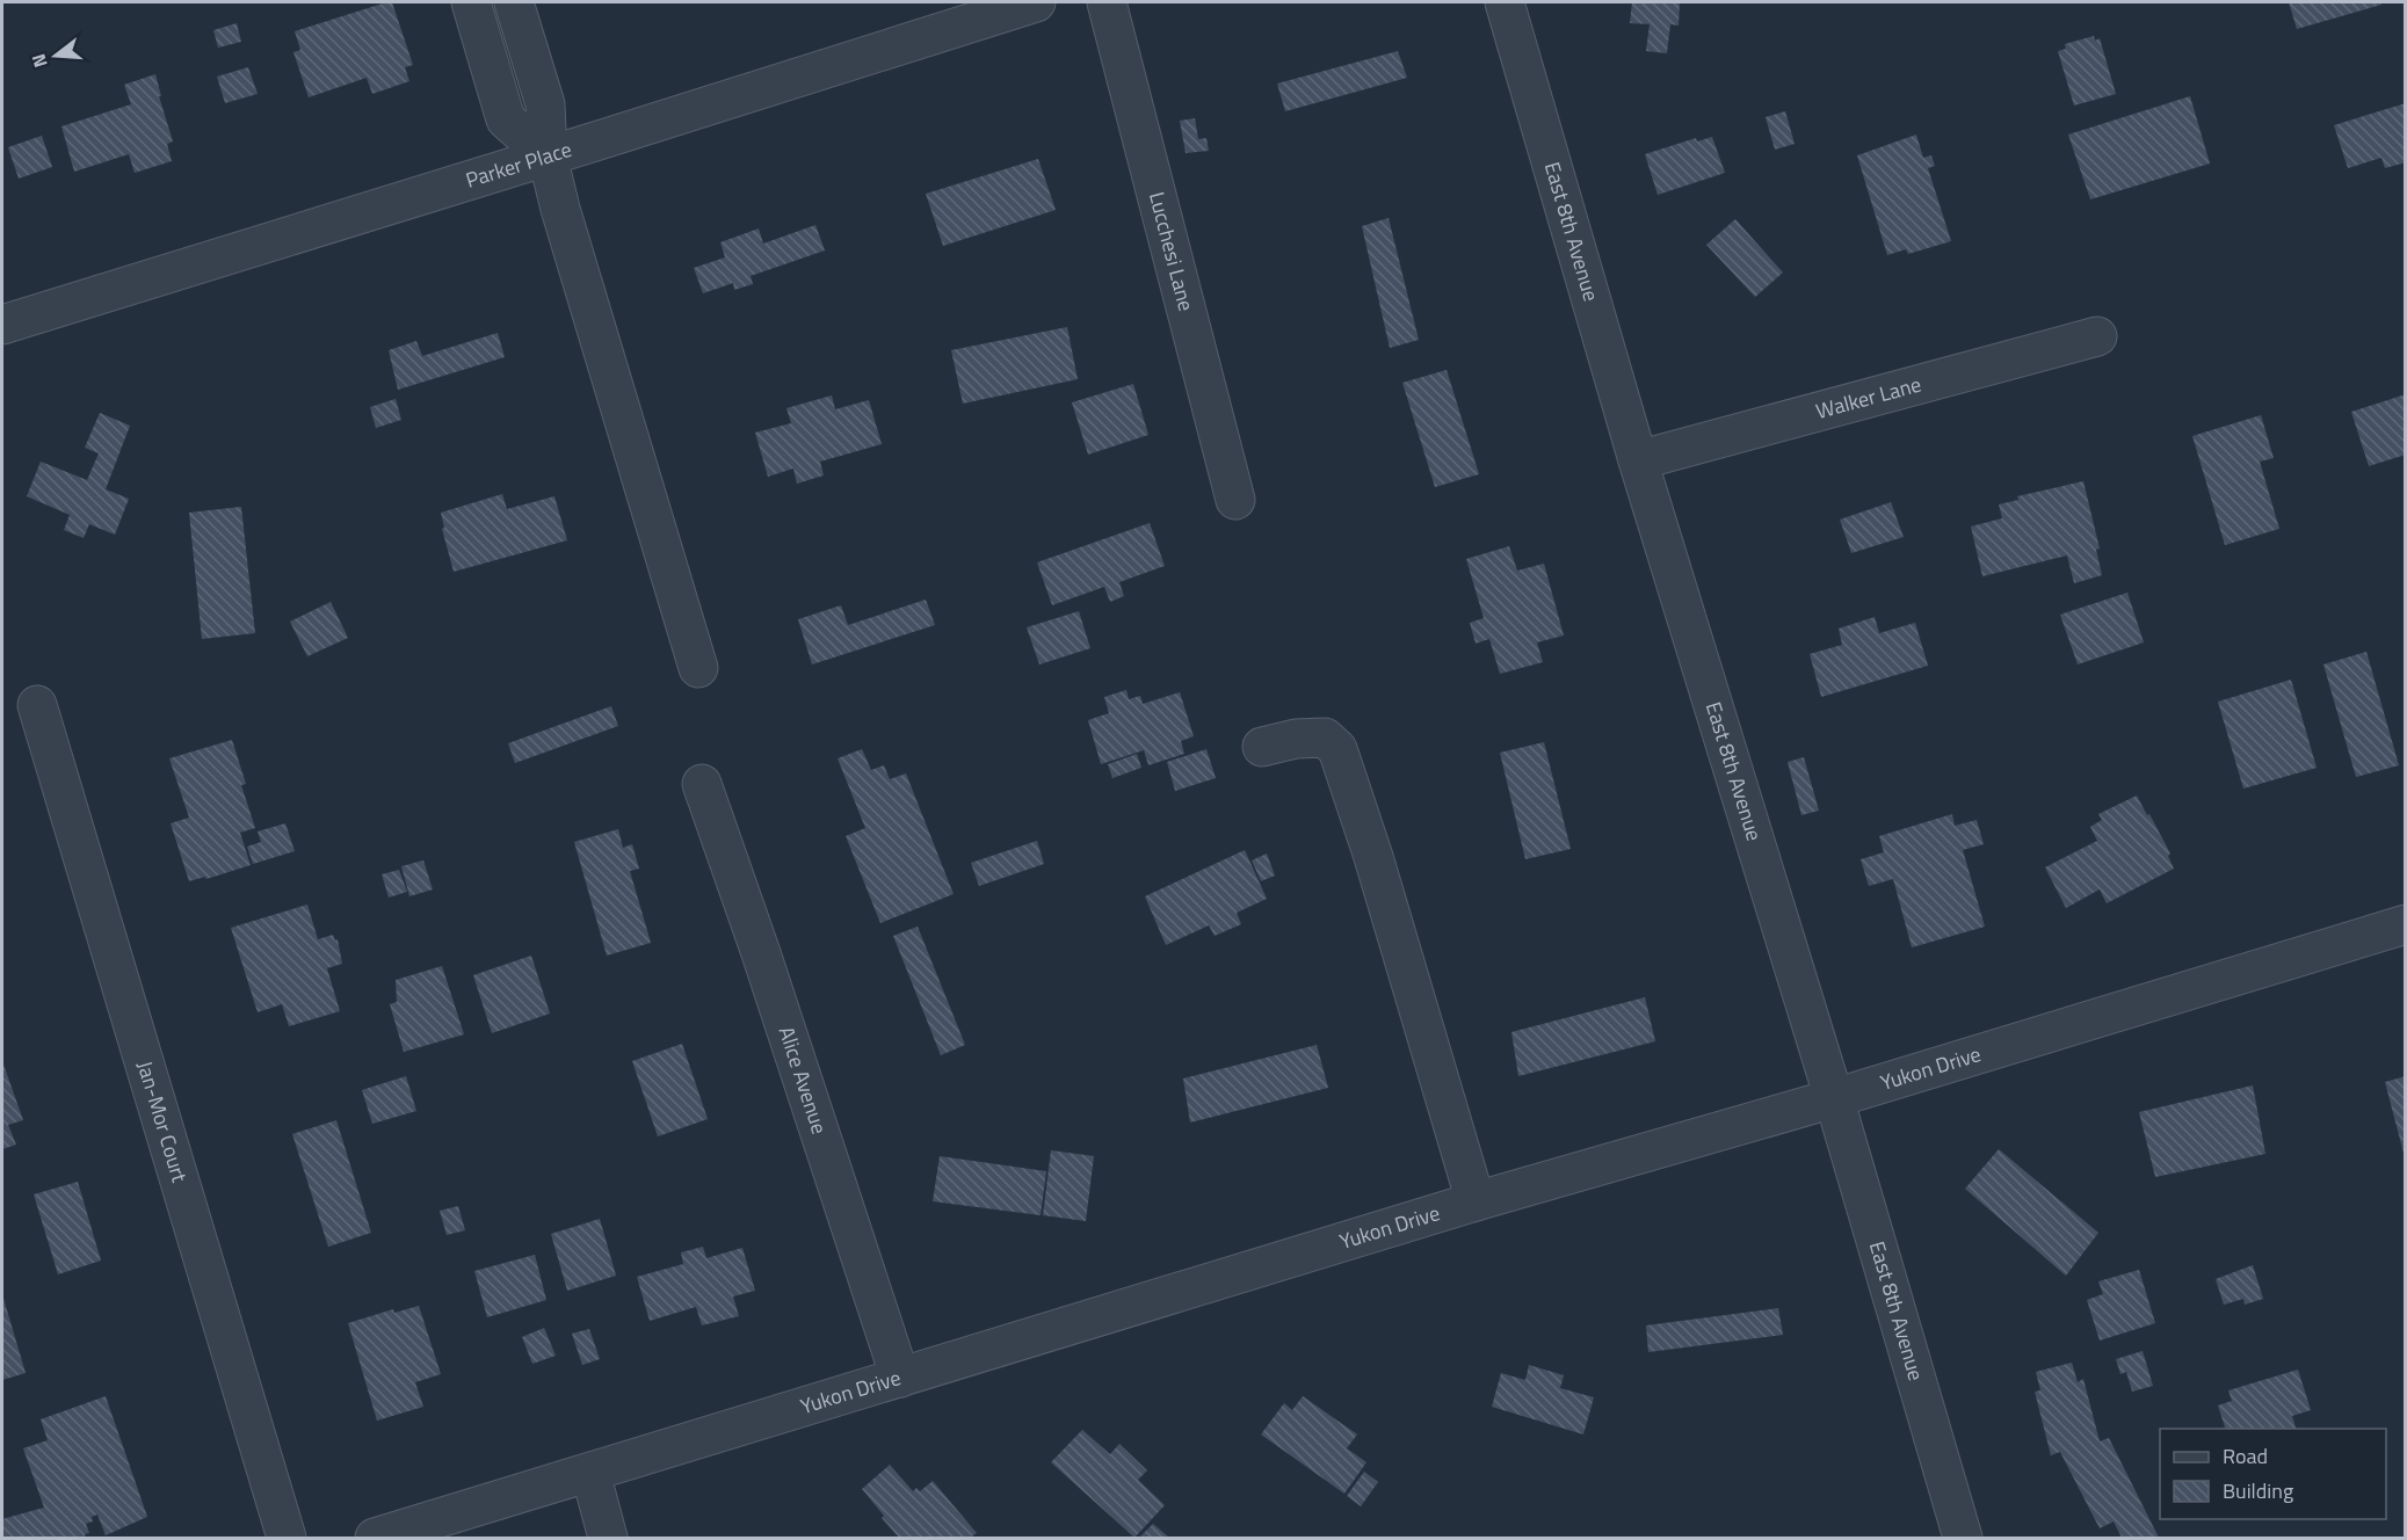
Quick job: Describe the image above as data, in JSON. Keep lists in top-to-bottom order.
{
  "streets": {
    "street": [
      "Parker Place",
      "East 8th Avenue",
      "Lucchesi Lane",
      "Walker Lane",
      "Yukon Drive",
      "Alice Avenue",
      "Jan-Mor Court"
    ]
  },
  "crossings": [
    ["East 8th Avenue", "Walker Lane"],
    ["East 8th Avenue", "Yukon Drive"],
    ["Yukon Drive", "Alice Avenue"]
  ],
  "legend": ["Road", "Building"],
  "north": "left"
}
